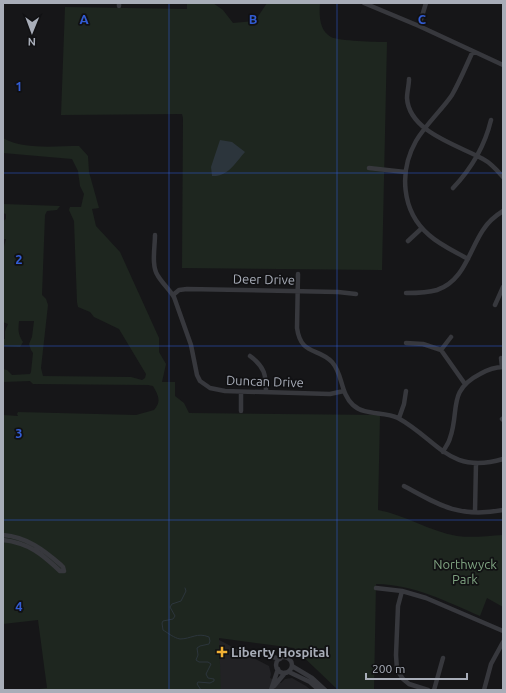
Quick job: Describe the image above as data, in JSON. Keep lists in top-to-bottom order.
{
  "streets": {
    "street": ["Deer Drive", "Duncan Drive"]
  },
  "crossings": [
    ["Deer Drive", "Duncan Drive"]
  ],
  "parks": ["Northwyck Park"],
  "places": {
    "health": ["Liberty Hospital"]
  },
  "scale_bar": "200 m",
  "north": "bottom",
  "grid": {
    "columns": ["A", "B", "C"],
    "rows": [
      "1",
      "2",
      "3",
      "4"
    ]
  }
}
